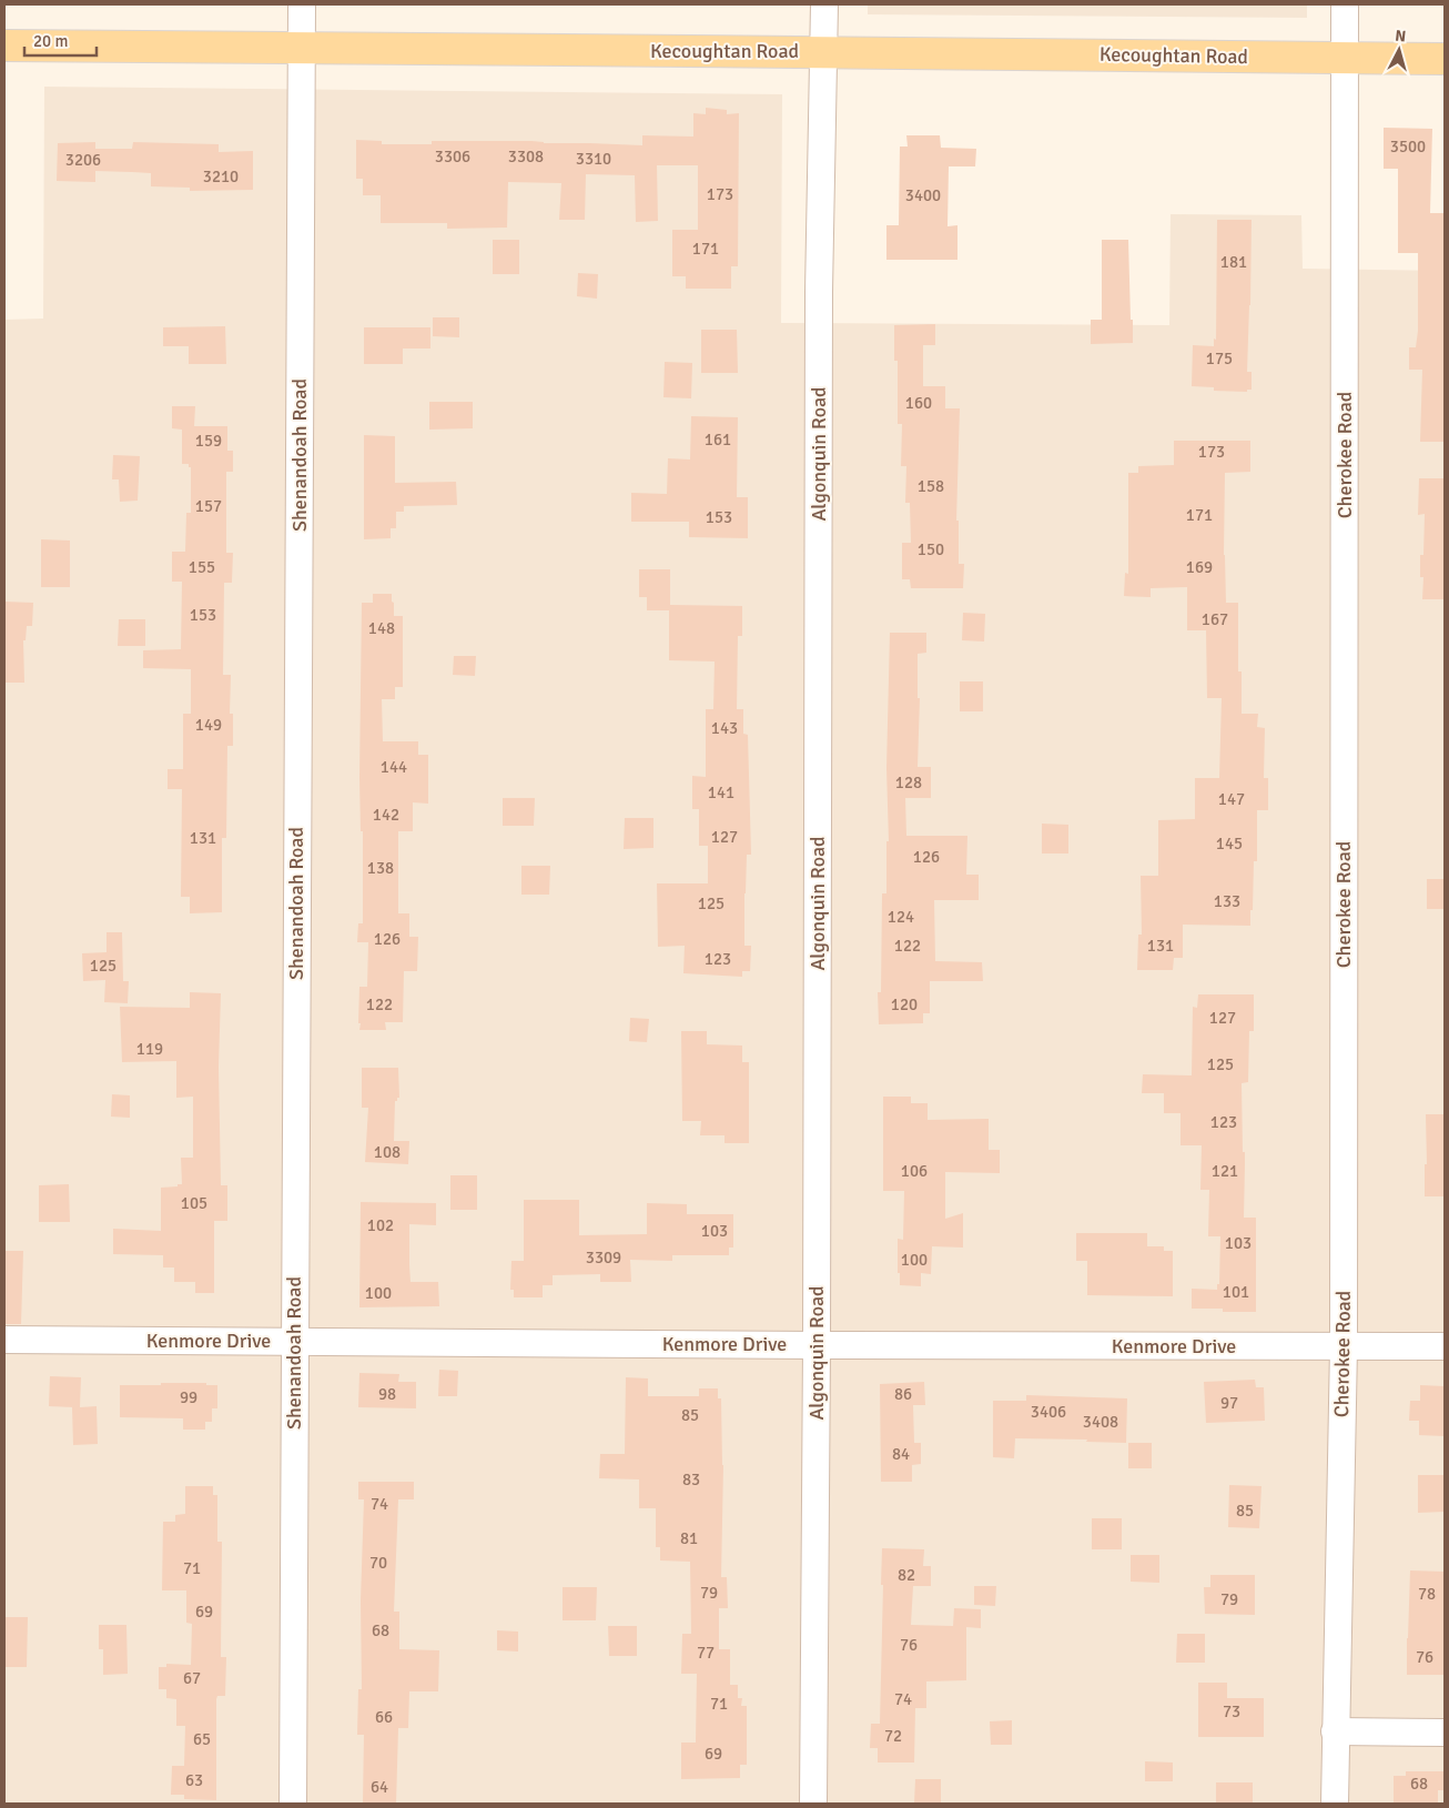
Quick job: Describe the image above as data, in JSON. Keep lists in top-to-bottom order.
{
  "streets": {
    "main road": ["Kecoughtan Road"],
    "street": [
      "Algonquin Road",
      "Shenandoah Road",
      "Cherokee Road",
      "Kenmore Drive"
    ]
  },
  "crossings": [
    ["Kecoughtan Road", "Algonquin Road"],
    ["Kecoughtan Road", "Shenandoah Road"],
    ["Kecoughtan Road", "Cherokee Road"],
    ["Algonquin Road", "Kenmore Drive"],
    ["Shenandoah Road", "Kenmore Drive"],
    ["Cherokee Road", "Kenmore Drive"]
  ],
  "house_numbers": [
    "3500",
    "3306",
    "3308",
    "3310",
    "3206",
    "3210",
    "173",
    "3400",
    "171",
    "181",
    "175",
    "160",
    "161",
    "159",
    "173",
    "158",
    "157",
    "171",
    "153",
    "150",
    "155",
    "169",
    "153",
    "167",
    "148",
    "149",
    "143",
    "144",
    "128",
    "141",
    "147",
    "142",
    "127",
    "131",
    "145",
    "126",
    "138",
    "133",
    "125",
    "124",
    "126",
    "122",
    "131",
    "123",
    "125",
    "122",
    "120",
    "127",
    "119",
    "125",
    "123",
    "108",
    "106",
    "121",
    "105",
    "102",
    "103",
    "103",
    "3309",
    "100",
    "101",
    "100",
    "98",
    "86",
    "99",
    "97",
    "3406",
    "85",
    "3408",
    "84",
    "83",
    "74",
    "85",
    "81",
    "70",
    "71",
    "82",
    "79",
    "78",
    "79",
    "69",
    "68",
    "76",
    "77",
    "76",
    "67",
    "74",
    "71",
    "73",
    "66",
    "72",
    "65",
    "69",
    "63",
    "68",
    "64"
  ],
  "scale_bar": "20 m",
  "north": "top"
}
